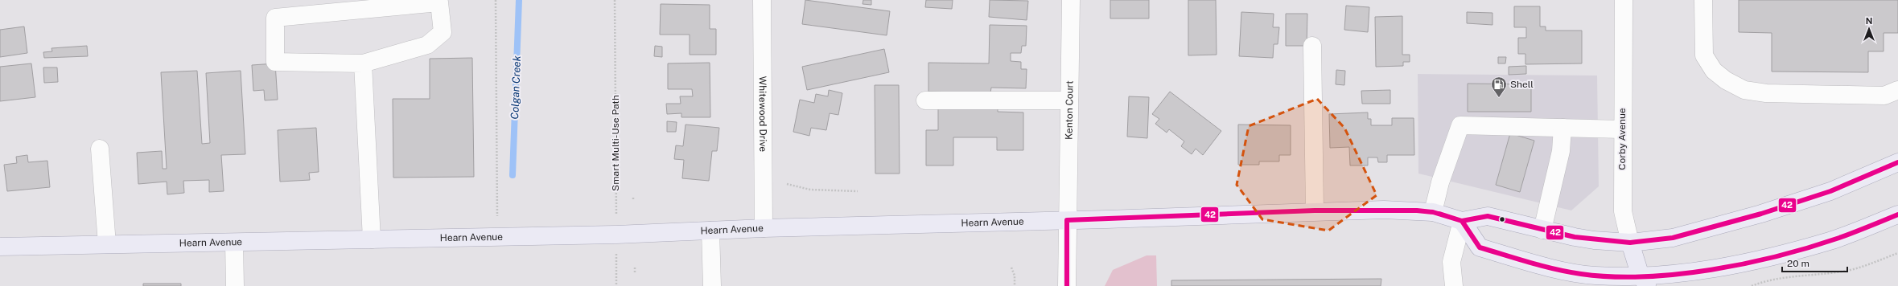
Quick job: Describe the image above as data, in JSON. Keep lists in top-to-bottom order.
{
  "streets": {
    "main road": ["Corby Avenue", "Hearn Avenue"],
    "street": ["Kenton Court", "Whitewood Drive"],
    "path": ["Smart Multi-Use Path"]
  },
  "crossings": [
    ["Kenton Court", "Hearn Avenue"],
    ["Whitewood Drive", "Hearn Avenue"],
    ["Corby Avenue", "Hearn Avenue"],
    ["Smart Multi-Use Path", "Hearn Avenue"]
  ],
  "water": ["Colgan Creek"],
  "places": {
    "fuel station": ["Shell"]
  },
  "lines": ["transit line 42"],
  "scale_bar": "20 m",
  "north": "top"
}
